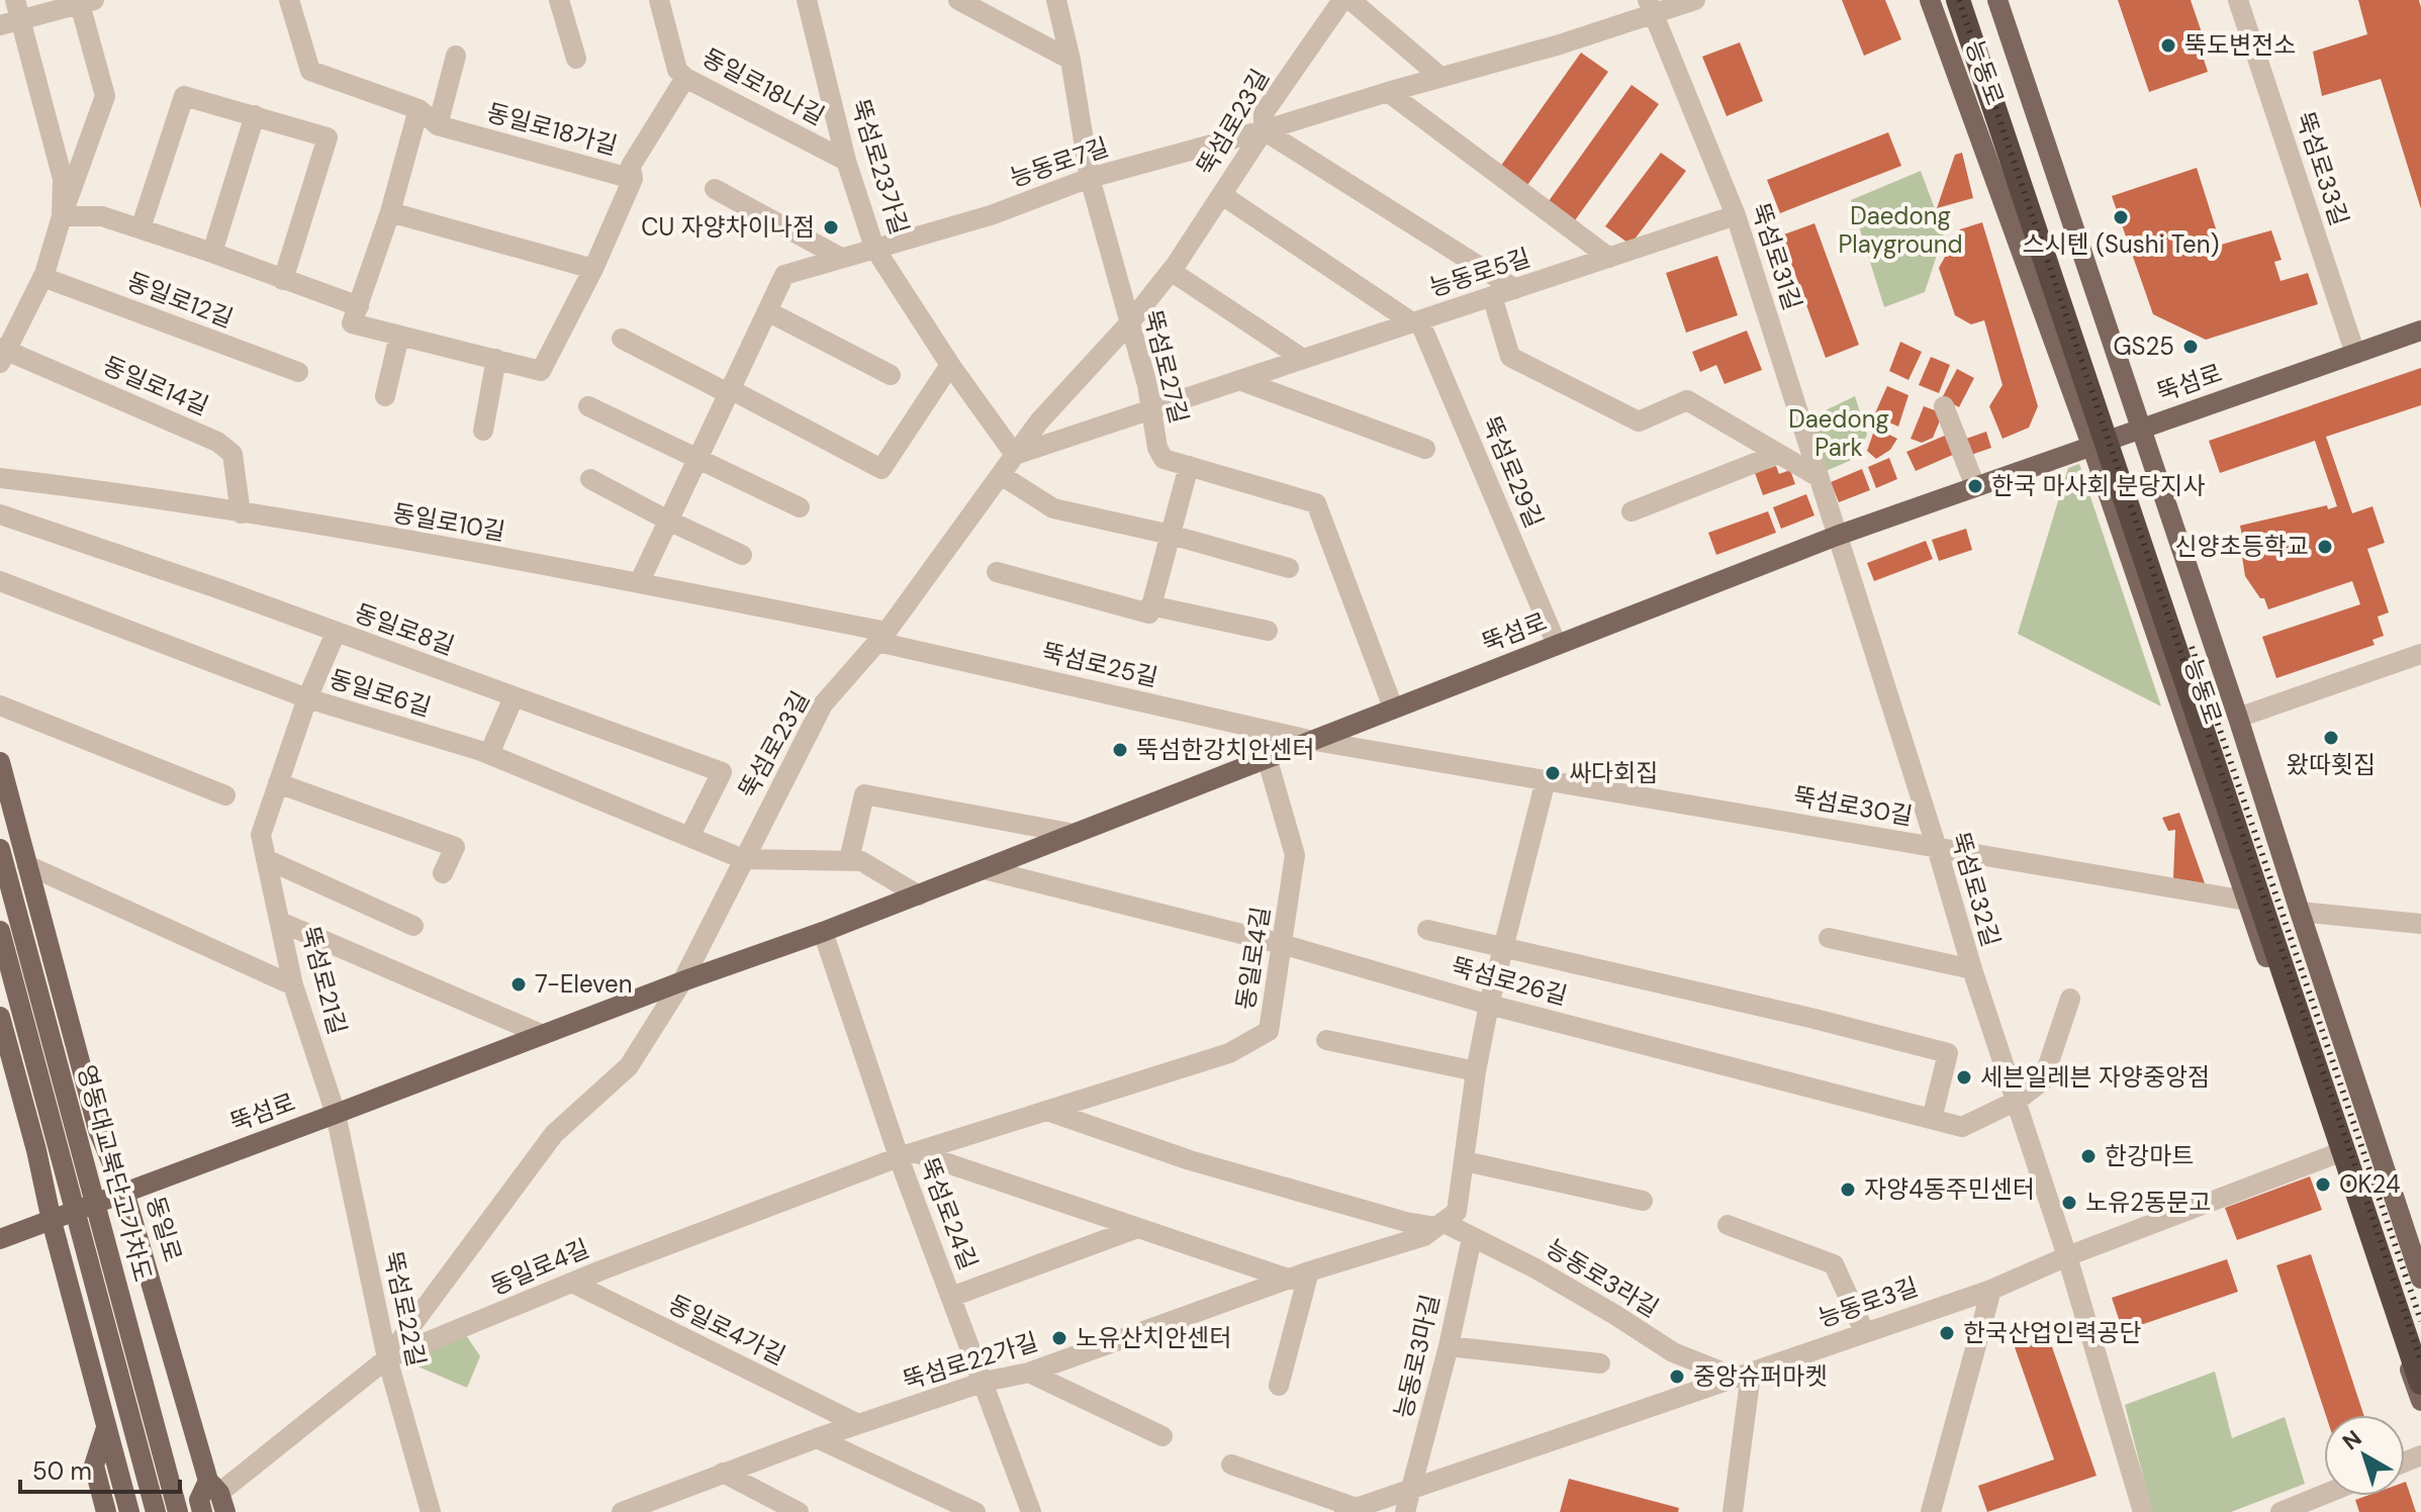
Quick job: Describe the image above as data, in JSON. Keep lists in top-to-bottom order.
{
  "streets": {
    "main road": [
      "능동로",
      "뚝섬로",
      "영동대교북단고가차도",
      "동일로"
    ],
    "street": [
      "동일로18나길",
      "뚝섬로23길",
      "동일로18가길",
      "능동로7길",
      "뚝섬로23가길",
      "뚝섬로33길",
      "뚝섬로31길",
      "능동로5길",
      "동일로12길",
      "뚝섬로27길",
      "동일로14길",
      "뚝섬로29길",
      "동일로10길",
      "동일로8길",
      "뚝섬로25길",
      "동일로6길",
      "뚝섬로30길",
      "뚝섬로32길",
      "동일로4길",
      "뚝섬로21길",
      "뚝섬로26길",
      "뚝섬로24길",
      "능동로3라길",
      "능동로3길",
      "뚝섬로22길",
      "동일로4가길",
      "능동로3마길",
      "뚝섬로22가길"
    ]
  },
  "crossings": [
    ["능동로", "뚝섬로"],
    ["능동로", "뚝섬로30길"],
    ["능동로", "능동로3길"],
    ["동일로18나길", "동일로18가길"],
    ["동일로18나길", "뚝섬로23가길"],
    ["뚝섬로23길", "능동로7길"],
    ["뚝섬로23길", "뚝섬로23가길"],
    ["뚝섬로23길", "능동로5길"],
    ["뚝섬로23길", "뚝섬로27길"],
    ["뚝섬로23길", "뚝섬로"],
    ["뚝섬로23길", "동일로10길"],
    ["뚝섬로23길", "뚝섬로25길"],
    ["뚝섬로23길", "동일로6길"],
    ["능동로7길", "뚝섬로23가길"],
    ["능동로7길", "뚝섬로31길"],
    ["능동로7길", "뚝섬로27길"],
    ["능동로7길", "동일로10길"],
    ["뚝섬로23가길", "능동로5길"],
    ["뚝섬로33길", "뚝섬로"],
    ["뚝섬로31길", "능동로5길"],
    ["뚝섬로31길", "뚝섬로"],
    ["뚝섬로31길", "뚝섬로32길"],
    ["능동로5길", "뚝섬로27길"],
    ["능동로5길", "뚝섬로29길"],
    ["뚝섬로27길", "뚝섬로"],
    ["뚝섬로", "뚝섬로29길"],
    ["뚝섬로", "뚝섬로25길"],
    ["뚝섬로", "뚝섬로30길"],
    ["뚝섬로", "뚝섬로32길"],
    ["뚝섬로", "동일로4길"],
    ["뚝섬로", "뚝섬로21길"],
    ["뚝섬로", "뚝섬로26길"],
    ["뚝섬로", "뚝섬로24길"],
    ["뚝섬로", "동일로"],
    ["뚝섬로", "뚝섬로22길"],
    ["동일로14길", "동일로10길"],
    ["동일로10길", "뚝섬로25길"],
    ["동일로8길", "동일로6길"],
    ["동일로8길", "뚝섬로21길"],
    ["뚝섬로25길", "뚝섬로30길"],
    ["동일로6길", "뚝섬로21길"],
    ["뚝섬로30길", "뚝섬로32길"],
    ["뚝섬로32길", "뚝섬로26길"],
    ["뚝섬로32길", "능동로3길"],
    ["동일로4길", "뚝섬로26길"],
    ["동일로4길", "뚝섬로24길"],
    ["동일로4길", "동일로"],
    ["동일로4길", "뚝섬로22길"],
    ["동일로4길", "동일로4가길"],
    ["뚝섬로21길", "뚝섬로22길"],
    ["뚝섬로24길", "뚝섬로22가길"],
    ["능동로3라길", "능동로3길"],
    ["능동로3라길", "능동로3마길"],
    ["능동로3라길", "뚝섬로22가길"],
    ["능동로3길", "능동로3마길"],
    ["동일로4가길", "뚝섬로22가길"]
  ],
  "parks": ["Daedong Playground", "Daedong Park"],
  "places": [
    "뚝도변전소",
    "스시텐 (Sushi Ten)",
    "CU 자양차이나점",
    "GS25",
    "한국 마사회 분당지사",
    "신양초등학교",
    "왔따횟집",
    "뚝섬한강치안센터",
    "싸다회집",
    "7-Eleven",
    "세븐일레븐 자양중앙점",
    "한강마트",
    "OK24",
    "자양4동주민센터",
    "노유2동문고",
    "한국산업인력공단",
    "노유산치안센터",
    "중앙슈퍼마켓"
  ],
  "scale_bar": "50 m",
  "north": "top left"
}
